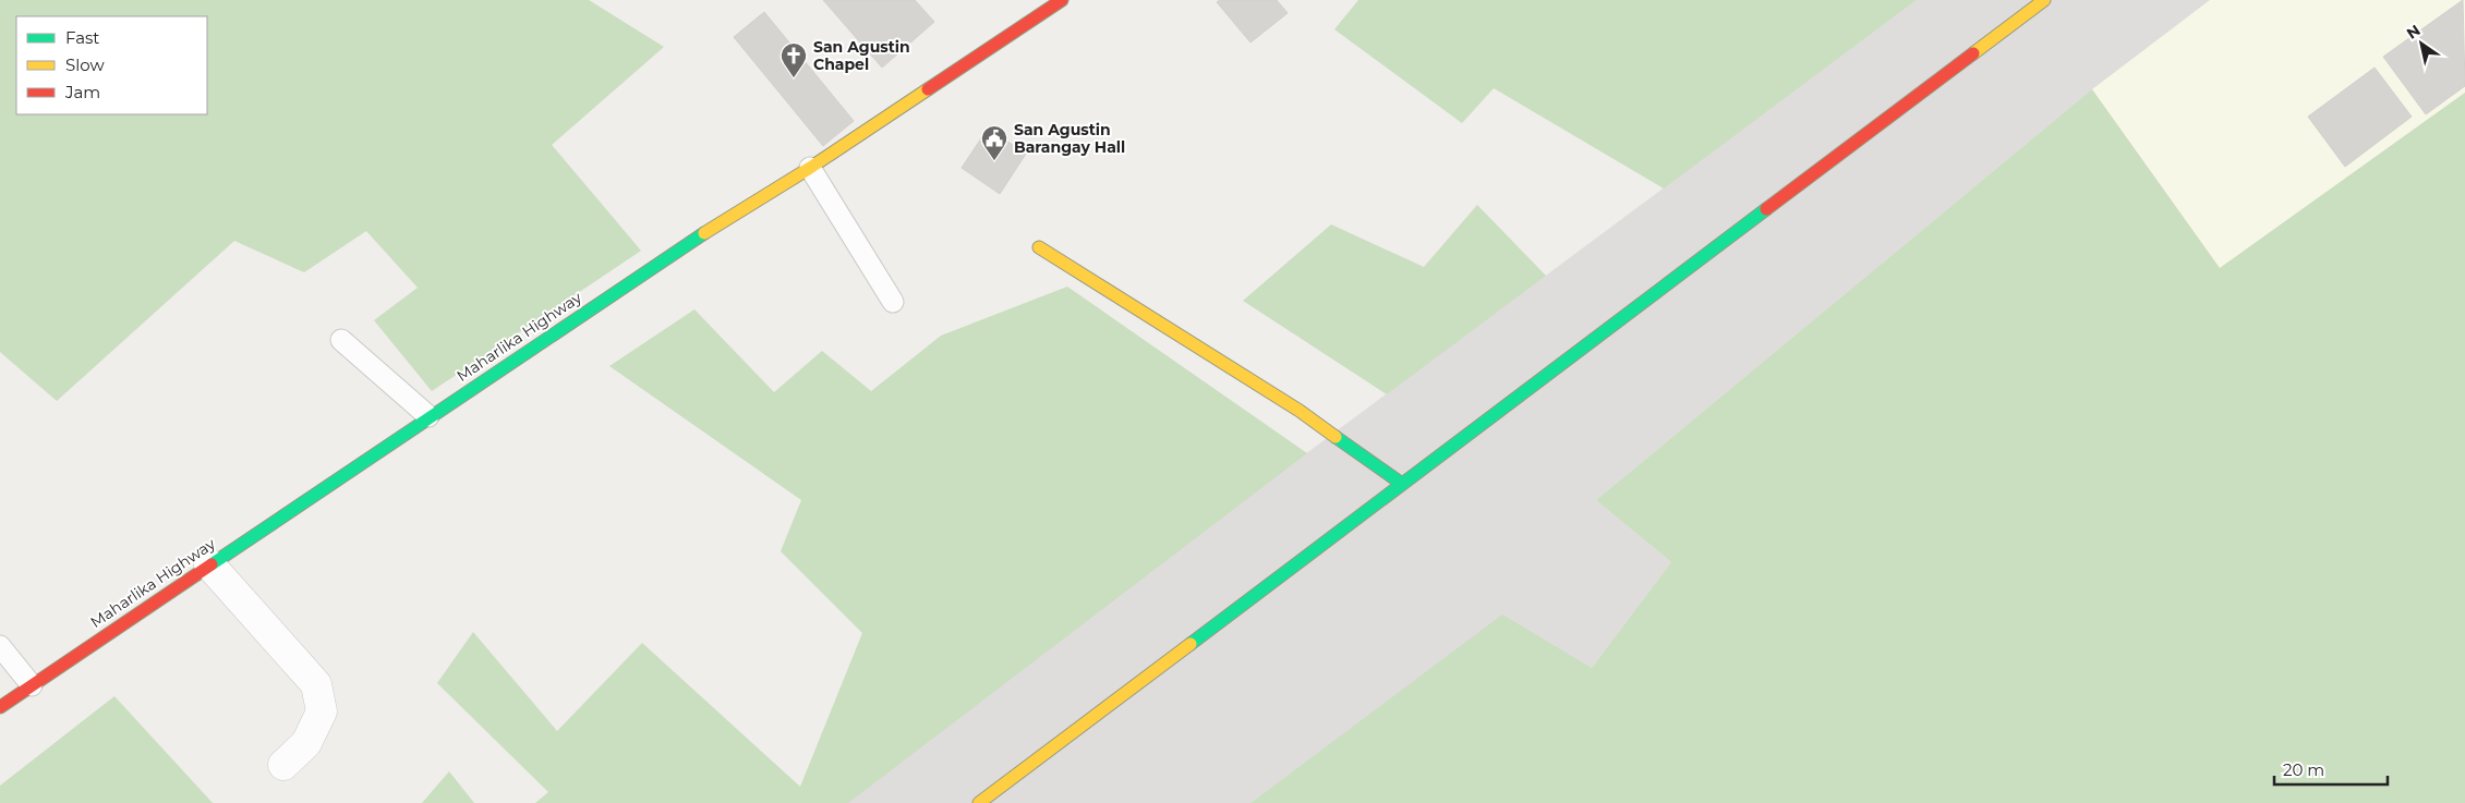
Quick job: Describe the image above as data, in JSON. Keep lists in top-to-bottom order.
{
  "streets": {
    "street": ["Maharlika Highway"]
  },
  "places": {
    "church": ["San Agustin Chapel"],
    "public building": ["San Agustin Barangay Hall"]
  },
  "legend": ["Fast", "Slow", "Jam"],
  "scale_bar": "20 m",
  "north": "top left"
}
